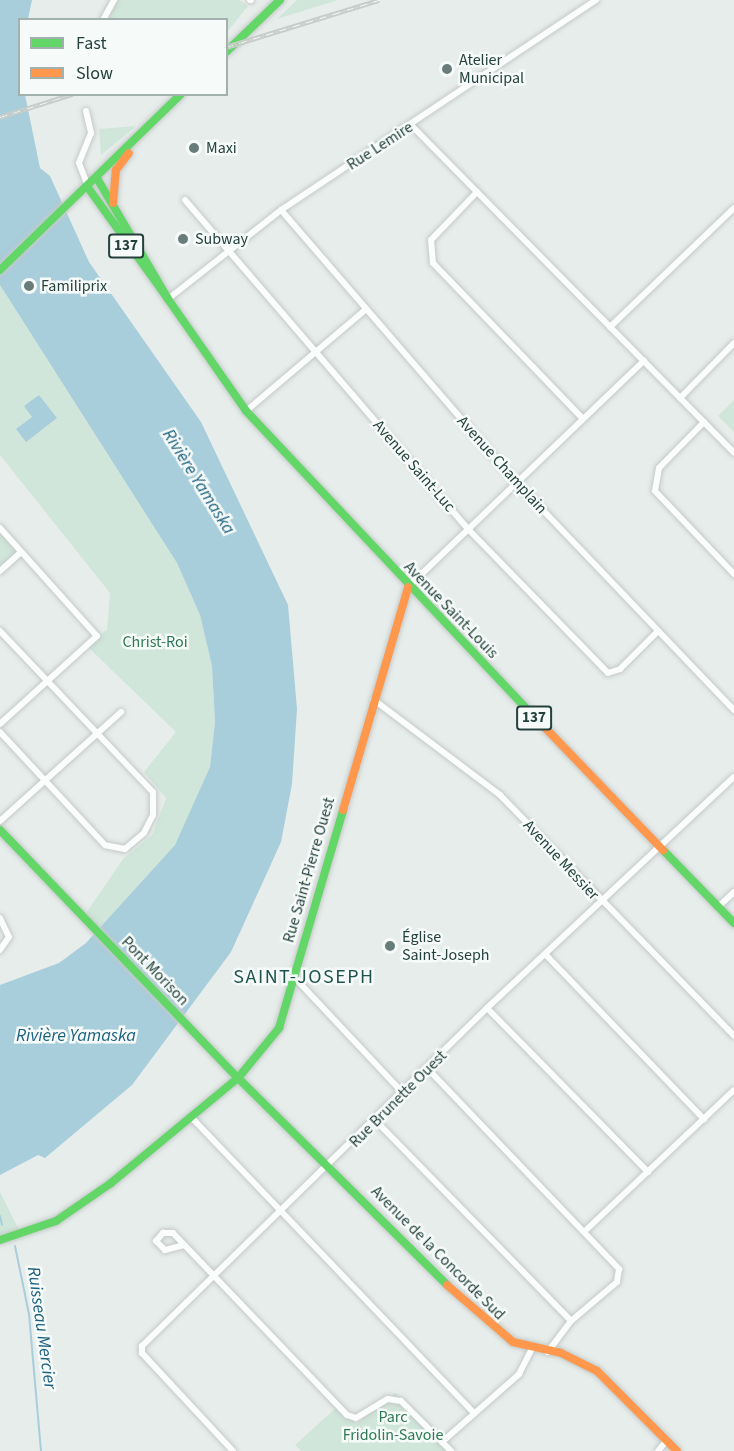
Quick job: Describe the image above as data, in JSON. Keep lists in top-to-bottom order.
{
  "streets": {
    "street": [
      "Rue Lemire",
      "137",
      "Avenue Champlain",
      "Avenue Saint-Luc",
      "Avenue Saint-Louis",
      "Avenue Messier",
      "Rue Saint-Pierre Ouest",
      "Pont Morison",
      "Rue Brunette Ouest",
      "Avenue de la Concorde Sud"
    ]
  },
  "crossings": [
    ["Rue Lemire", "Avenue Champlain"],
    ["Rue Lemire", "Avenue Saint-Luc"],
    ["Rue Lemire", "Avenue Saint-Louis"],
    ["Avenue Champlain", "Avenue Saint-Luc"],
    ["Avenue Saint-Louis", "Rue Saint-Pierre Ouest"],
    ["Avenue Saint-Louis", "Rue Brunette Ouest"],
    ["Avenue Messier", "Rue Saint-Pierre Ouest"],
    ["Avenue Messier", "Rue Brunette Ouest"],
    ["Rue Saint-Pierre Ouest", "Avenue de la Concorde Sud"],
    ["Pont Morison", "Avenue de la Concorde Sud"],
    ["Rue Brunette Ouest", "Avenue de la Concorde Sud"]
  ],
  "districts": ["SAINT-JOSEPH"],
  "water": ["Rivière Yamaska", "Ruisseau Mercier"],
  "parks": ["Christ-Roi", "Parc Fridolin-Savoie"],
  "places": [
    "Atelier Municipal",
    "Maxi",
    "Subway",
    "Familiprix",
    "Église Saint-Joseph"
  ],
  "legend": ["Fast", "Slow"]
}
